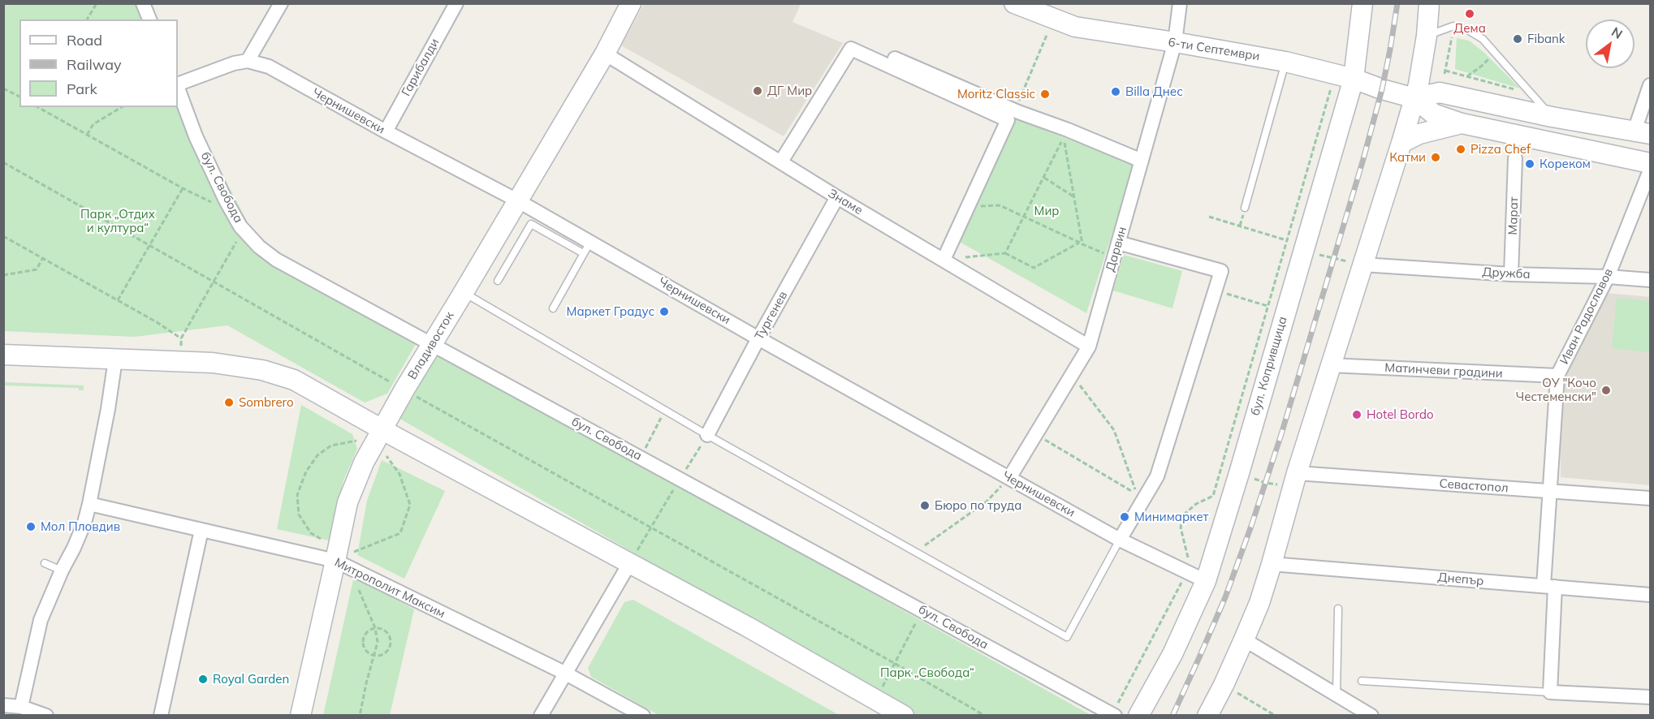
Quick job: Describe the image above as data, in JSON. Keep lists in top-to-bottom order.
{
  "streets": {
    "street": [
      "6-ти Септември",
      "Гарибалди",
      "Чернишевски",
      "бул. Свобода",
      "Знаме",
      "Марат",
      "Дарвин",
      "Дружба",
      "Тургенев",
      "Иван Радославов",
      "Владивосток",
      "бул. Копривщица",
      "Матинчеви градини",
      "Севастопол",
      "Днепър",
      "Митрополит Максим"
    ]
  },
  "crossings": [
    ["6-ти Септември", "Дарвин"],
    ["6-ти Септември", "бул. Копривщица"],
    ["Гарибалди", "Чернишевски"],
    ["Чернишевски", "Дарвин"],
    ["Чернишевски", "Тургенев"],
    ["Чернишевски", "Владивосток"],
    ["Чернишевски", "бул. Копривщица"],
    ["бул. Свобода", "Владивосток"],
    ["Знаме", "Дарвин"],
    ["Знаме", "Тургенев"],
    ["Знаме", "Владивосток"],
    ["Марат", "Дружба"],
    ["Дружба", "Иван Радославов"],
    ["Иван Радославов", "Матинчеви градини"],
    ["Иван Радославов", "Севастопол"],
    ["Иван Радославов", "Днепър"],
    ["Владивосток", "Митрополит Максим"]
  ],
  "parks": ["Мир", "Парк „Отдих и култура“", "Парк „Свобода“"],
  "places": [
    "Дема",
    "Fibank",
    "ДГ Мир",
    "Billa Днес",
    "Moritz Classic",
    "Pizza Chef",
    "Катми",
    "Кореком",
    "Маркет Градус",
    "ОУ \"Кочо Честеменски\"",
    "Sombrero",
    "Hotel Bordo",
    "Бюро по труда",
    "Минимаркет",
    "Мол Пловдив",
    "Royal Garden"
  ],
  "legend": ["Road", "Railway", "Park"],
  "north": "top right"
}
